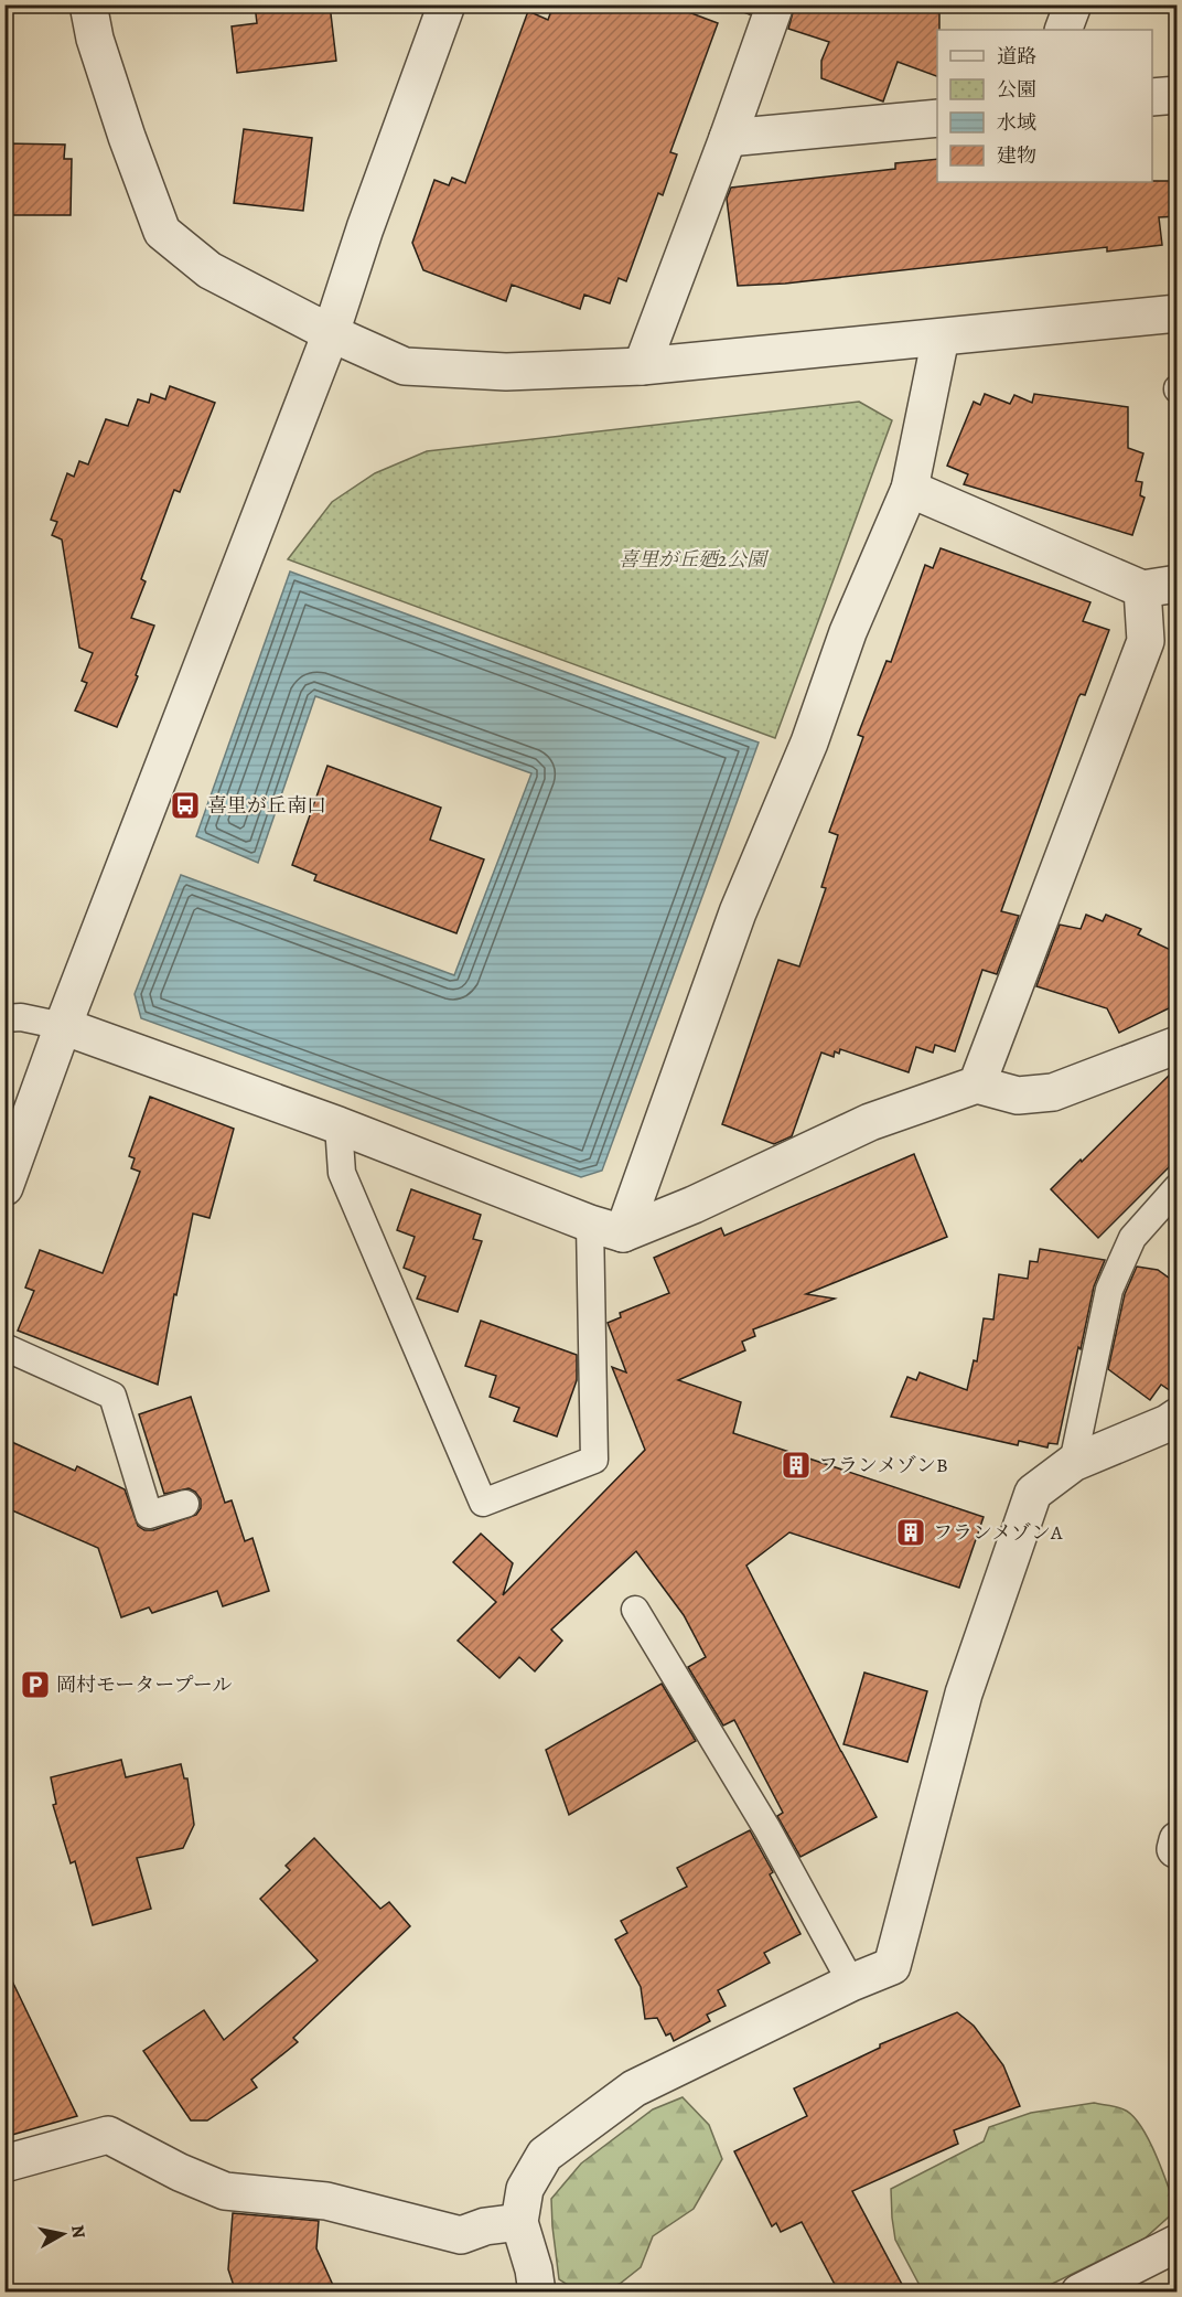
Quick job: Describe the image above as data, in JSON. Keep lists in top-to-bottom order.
{
  "parks": ["喜里が丘廼2公園"],
  "places": {
    "bus stop": ["喜里が丘南口"],
    "building": ["フランメゾンB", "フランメゾンA"],
    "parking": ["岡村モータープール"]
  },
  "legend": [
    "道路",
    "公園",
    "水域",
    "建物"
  ],
  "north": "right"
}
